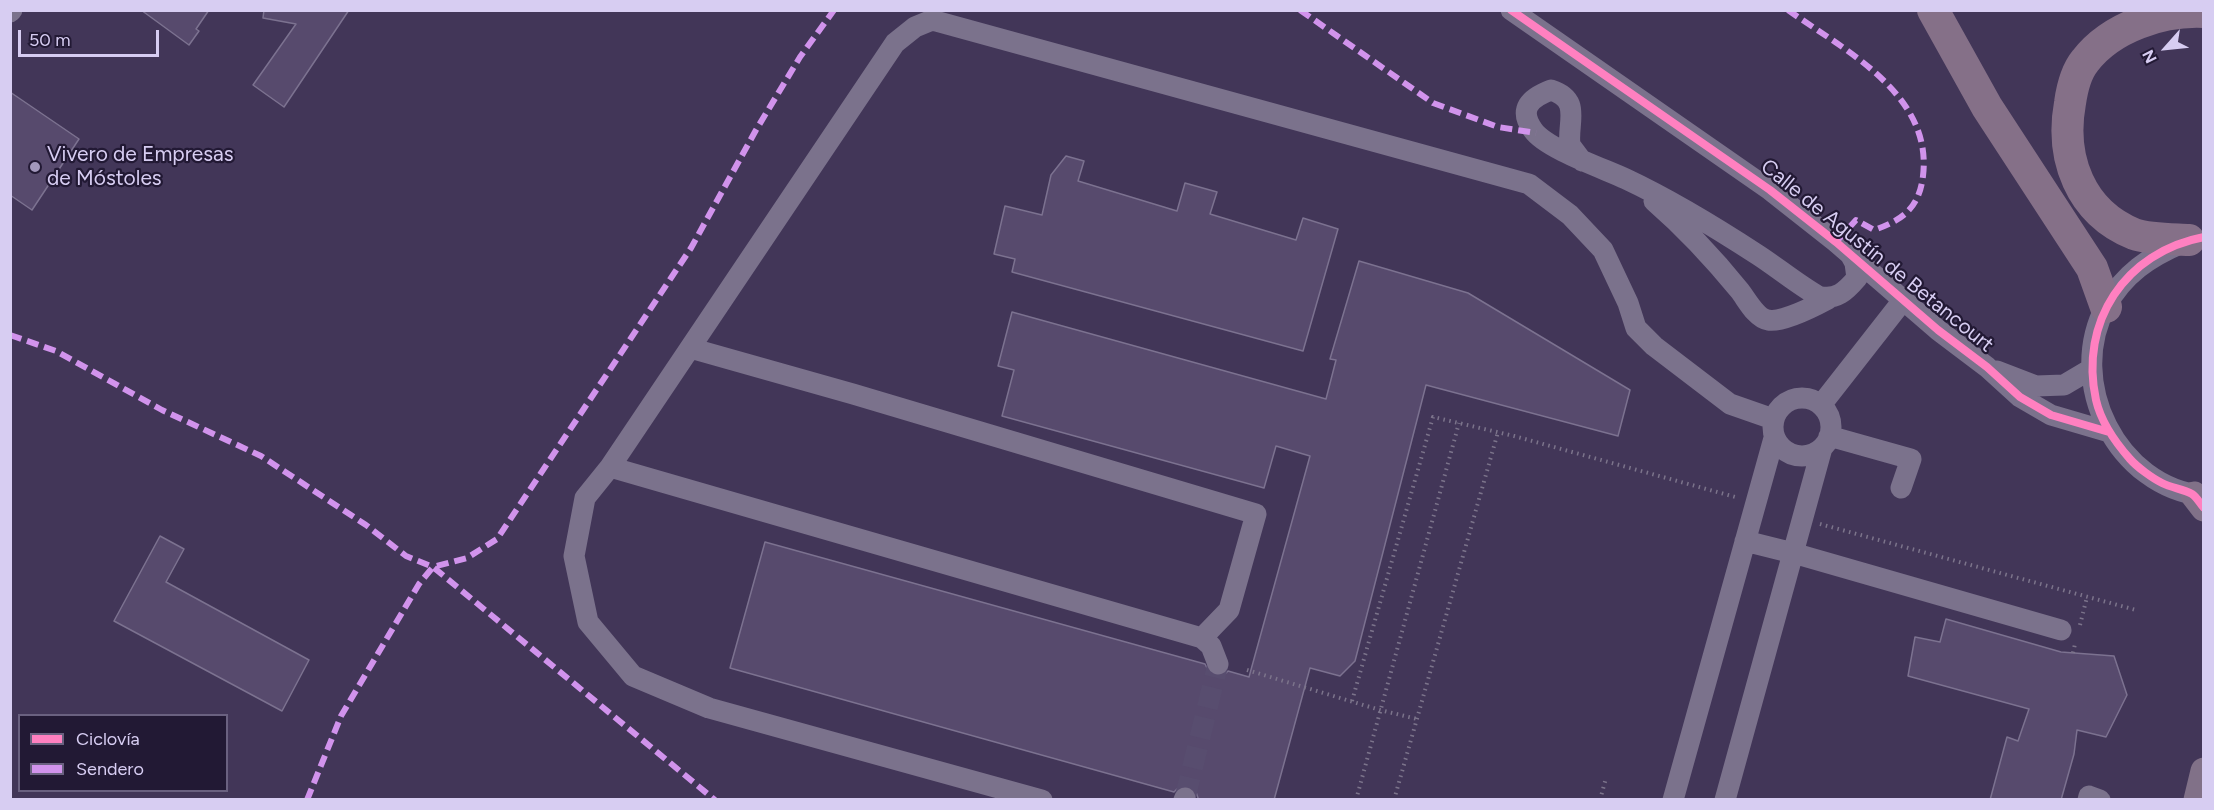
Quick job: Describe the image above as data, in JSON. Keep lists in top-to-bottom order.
{
  "streets": {
    "street": ["Calle de Agustín de Betancourt"]
  },
  "places": ["Vivero de Empresas de Móstoles"],
  "legend": ["Ciclovía", "Sendero"],
  "scale_bar": "50 m",
  "north": "bottom left"
}
